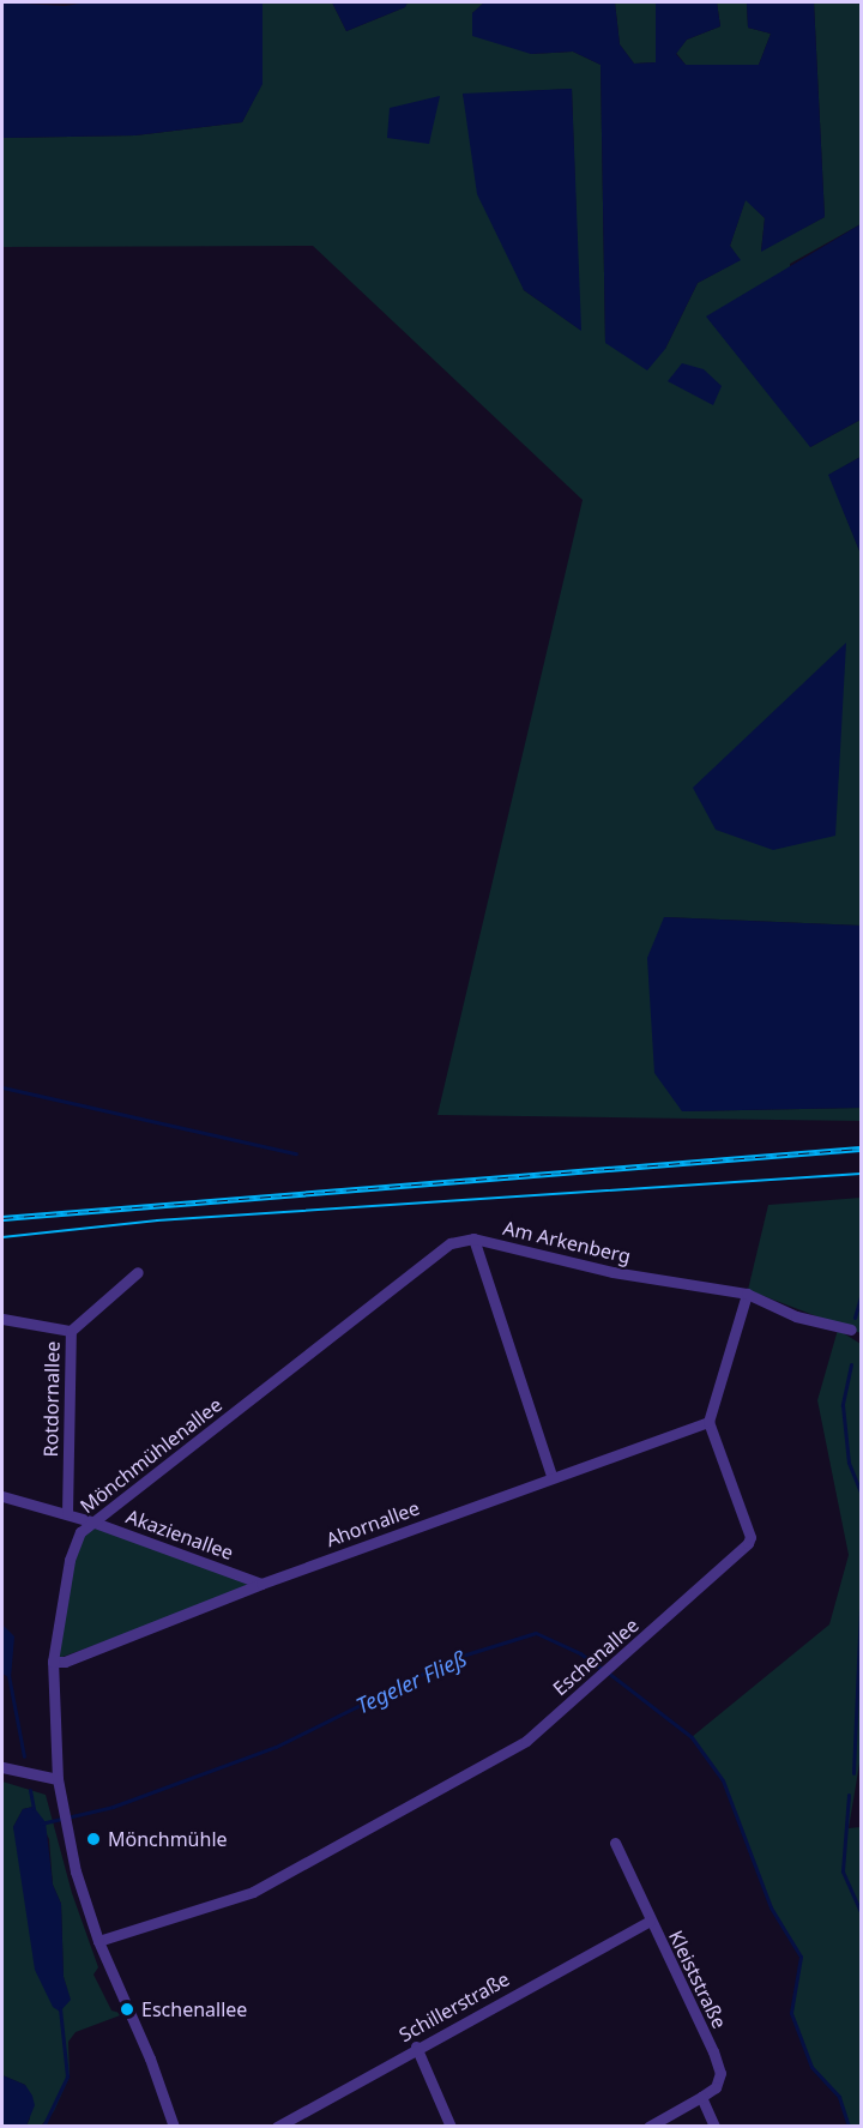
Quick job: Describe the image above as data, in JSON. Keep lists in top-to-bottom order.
{
  "streets": {
    "street": [
      "Am Arkenberg",
      "Rotdornallee",
      "Mönchmühlenallee",
      "Ahornallee",
      "Akazienallee",
      "Eschenallee",
      "Kleiststraße",
      "Schillerstraße"
    ]
  },
  "crossings": [
    ["Am Arkenberg", "Mönchmühlenallee"],
    ["Am Arkenberg", "Ahornallee"],
    ["Rotdornallee", "Akazienallee"],
    ["Mönchmühlenallee", "Ahornallee"],
    ["Mönchmühlenallee", "Akazienallee"],
    ["Mönchmühlenallee", "Eschenallee"],
    ["Ahornallee", "Akazienallee"],
    ["Ahornallee", "Eschenallee"],
    ["Kleiststraße", "Schillerstraße"]
  ],
  "water": ["Tegeler Fließ"],
  "places": ["Mönchmühle", "Eschenallee"]
}
